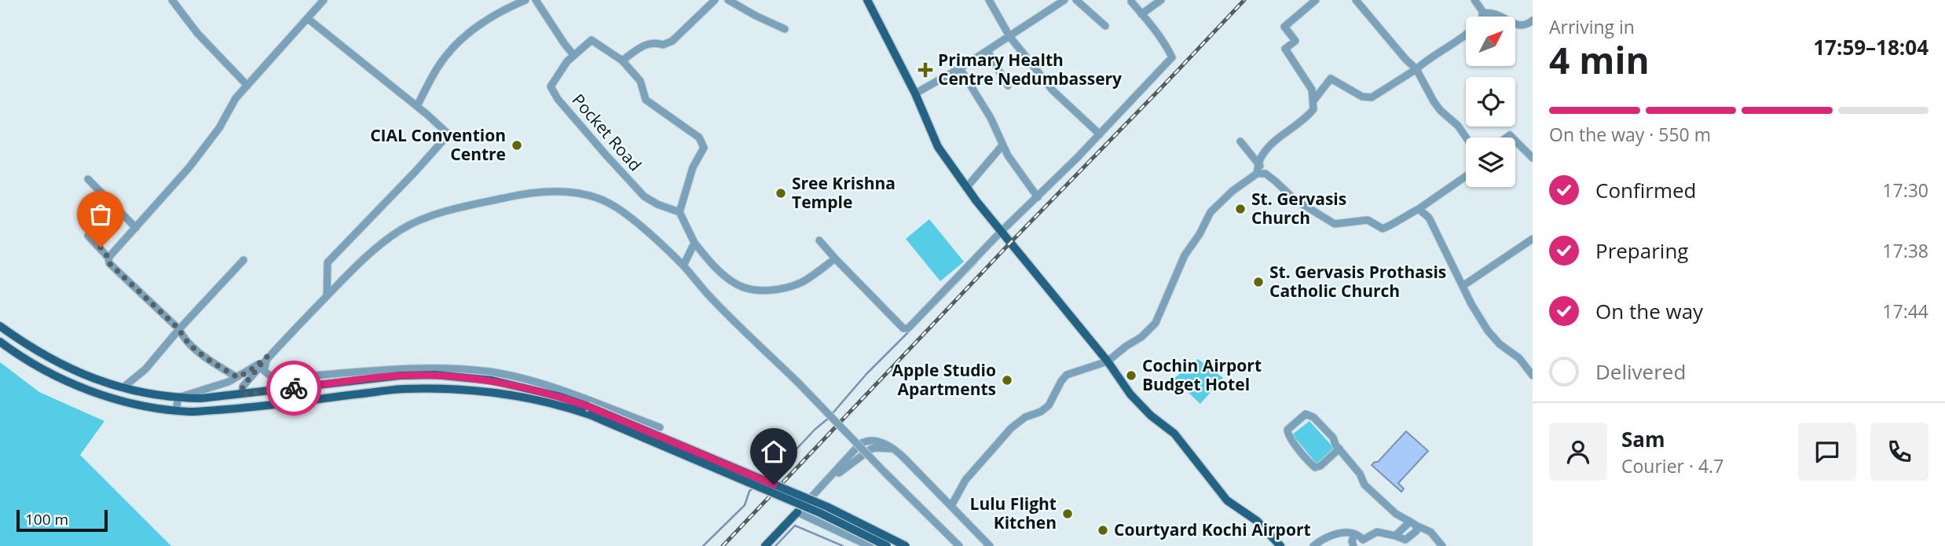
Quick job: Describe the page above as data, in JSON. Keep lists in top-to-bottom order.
{
  "streets": {
    "street": ["Pocket Road"]
  },
  "places": {
    "health": ["Primary Health Centre Nedumbassery"],
    "other": [
      "CIAL Convention Centre",
      "Sree Krishna Temple",
      "St. Gervasis Church",
      "St. Gervasis Prothasis Catholic Church",
      "Cochin Airport Budget Hotel",
      "Apple Studio Apartments",
      "Lulu Flight Kitchen",
      "Courtyard Kochi Airport"
    ]
  },
  "scale_bar": "100 m",
  "north": "top right",
  "page": {
    "heading": ["4 min", "Arriving in", "17:59–18:04"],
    "panel": ["Sam", "Courier · 4.7"],
    "bar": "On the way · 550 m",
    "list": [
      ["Confirmed", "17:30"],
      ["Preparing", "17:38"],
      ["On the way", "17:44"],
      "Delivered"
    ],
    "scale": "100 m"
  }
}
